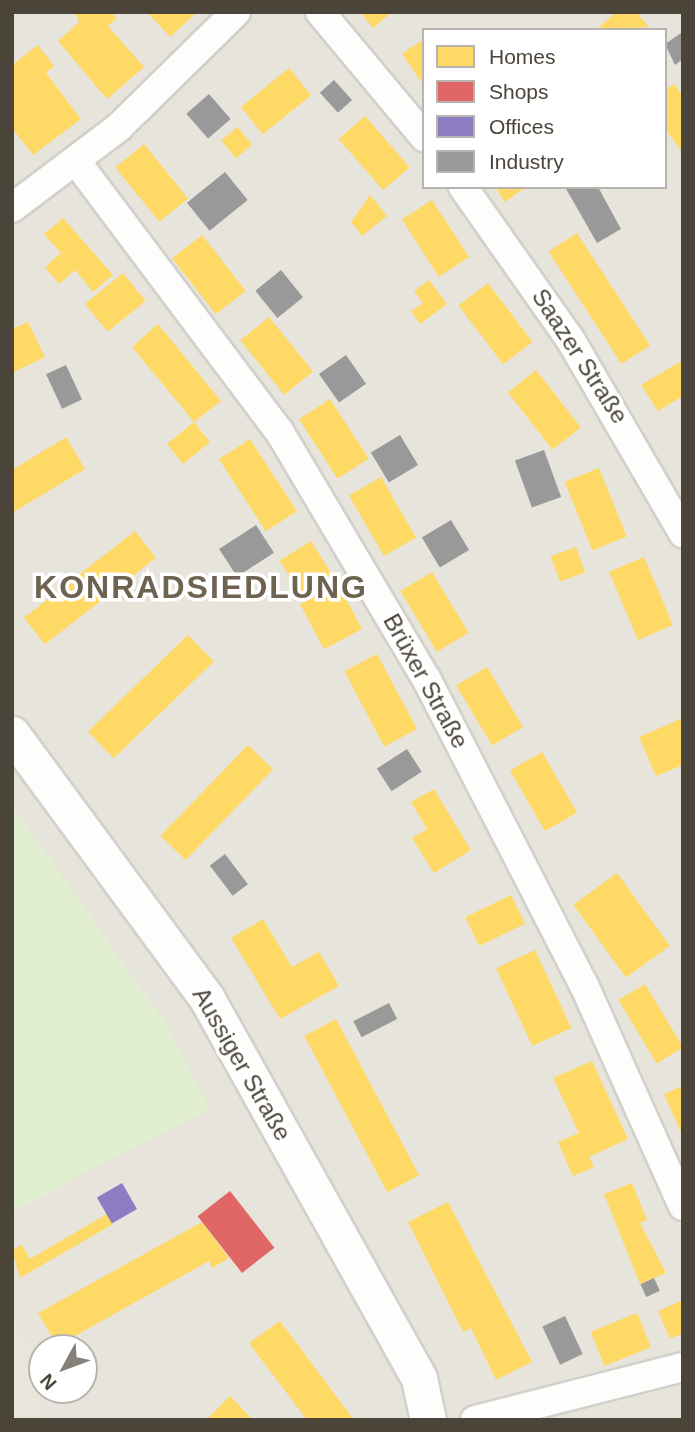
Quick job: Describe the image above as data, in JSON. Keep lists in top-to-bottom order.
{
  "streets": {
    "street": ["Saazer Straße", "Brüxer Straße", "Aussiger Straße"]
  },
  "districts": ["KONRADSIEDLUNG"],
  "legend": [
    "Homes",
    "Shops",
    "Offices",
    "Industry"
  ],
  "north": "bottom left"
}
